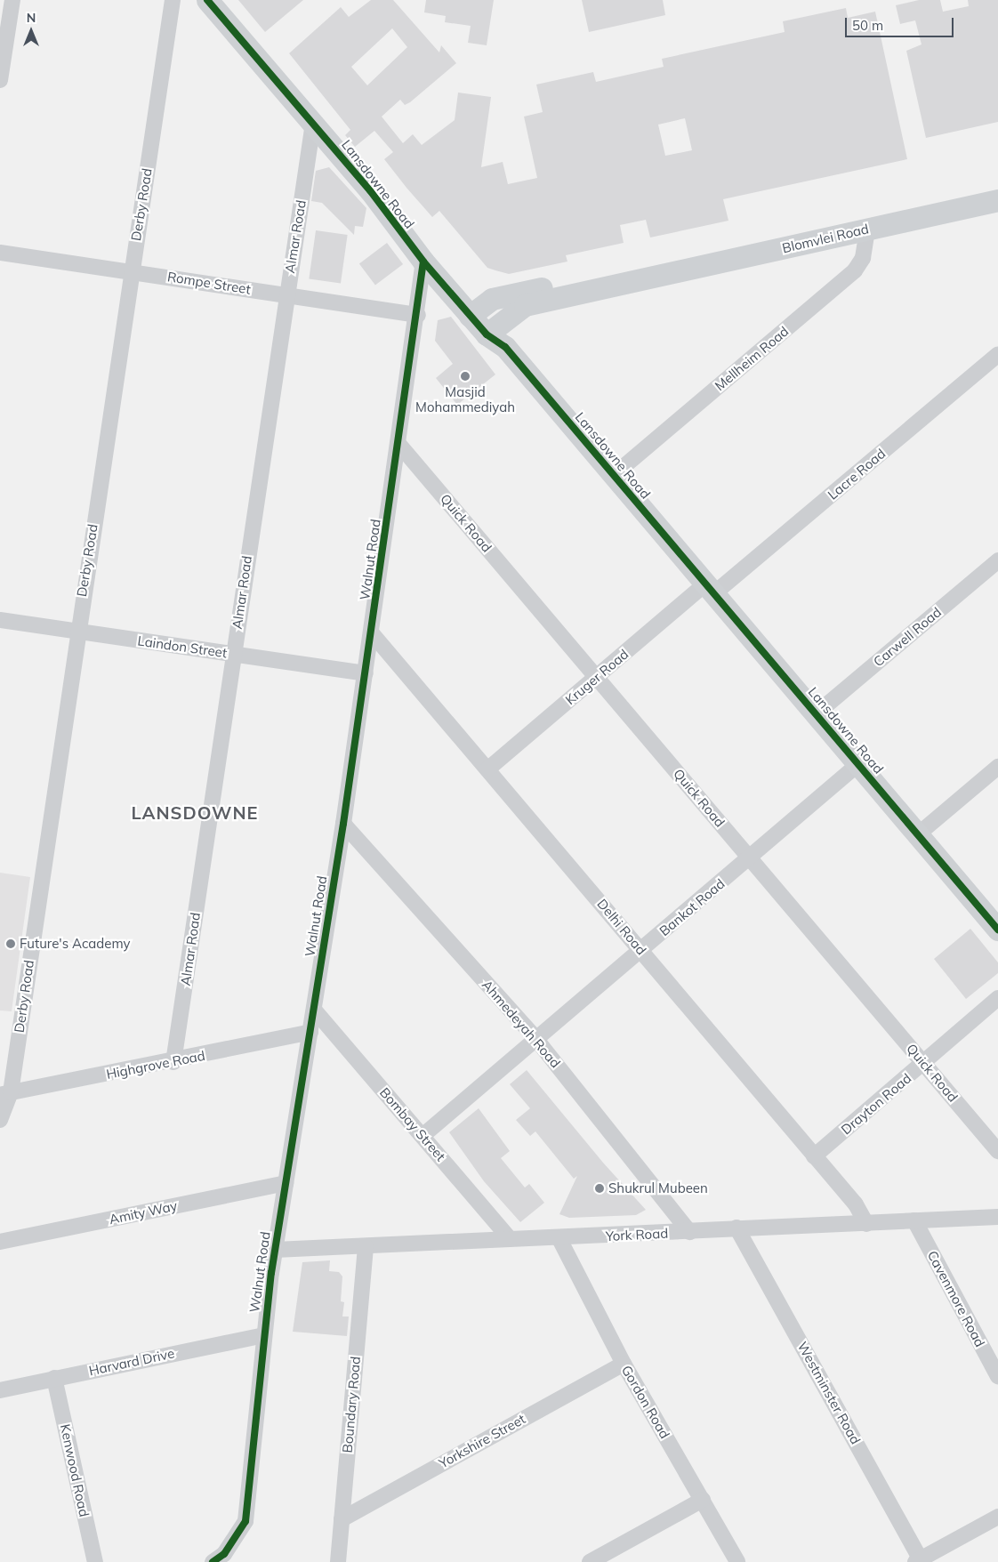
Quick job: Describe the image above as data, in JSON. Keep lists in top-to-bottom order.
{
  "streets": {
    "street": [
      "Lansdowne Road",
      "Derby Road",
      "Almar Road",
      "Blomvlei Road",
      "Rompe Street",
      "Mellheim Road",
      "Lacre Road",
      "Quick Road",
      "Walnut Road",
      "Carwell Road",
      "Laindon Street",
      "Kruger Road",
      "Bankot Road",
      "Delhi Road",
      "Ahmedeyah Road",
      "Highgrove Road",
      "Drayton Road",
      "Bombay Street",
      "Amity Way",
      "York Road",
      "Cavenmore Road",
      "Harvard Drive",
      "Westminster Road",
      "Gordon Road",
      "Boundary Road",
      "Yorkshire Street",
      "Kenwood Road"
    ]
  },
  "crossings": [
    ["Lansdowne Road", "Almar Road"],
    ["Lansdowne Road", "Blomvlei Road"],
    ["Lansdowne Road", "Mellheim Road"],
    ["Lansdowne Road", "Lacre Road"],
    ["Lansdowne Road", "Walnut Road"],
    ["Lansdowne Road", "Carwell Road"],
    ["Lansdowne Road", "Kruger Road"],
    ["Lansdowne Road", "Bankot Road"],
    ["Derby Road", "Rompe Street"],
    ["Derby Road", "Laindon Street"],
    ["Derby Road", "Highgrove Road"],
    ["Almar Road", "Rompe Street"],
    ["Almar Road", "Laindon Street"],
    ["Almar Road", "Highgrove Road"],
    ["Blomvlei Road", "Mellheim Road"],
    ["Rompe Street", "Walnut Road"],
    ["Lacre Road", "Kruger Road"],
    ["Quick Road", "Walnut Road"],
    ["Quick Road", "Kruger Road"],
    ["Quick Road", "Bankot Road"],
    ["Quick Road", "Drayton Road"],
    ["Walnut Road", "Laindon Street"],
    ["Walnut Road", "Delhi Road"],
    ["Walnut Road", "Ahmedeyah Road"],
    ["Walnut Road", "Highgrove Road"],
    ["Walnut Road", "Bombay Street"],
    ["Walnut Road", "Amity Way"],
    ["Walnut Road", "York Road"],
    ["Walnut Road", "Harvard Drive"],
    ["Kruger Road", "Delhi Road"],
    ["Bankot Road", "Delhi Road"],
    ["Bankot Road", "Ahmedeyah Road"],
    ["Bankot Road", "Bombay Street"],
    ["Delhi Road", "Drayton Road"],
    ["Delhi Road", "York Road"],
    ["Ahmedeyah Road", "York Road"],
    ["Bombay Street", "York Road"],
    ["York Road", "Cavenmore Road"],
    ["York Road", "Westminster Road"],
    ["York Road", "Gordon Road"],
    ["York Road", "Boundary Road"],
    ["Harvard Drive", "Kenwood Road"],
    ["Gordon Road", "Yorkshire Street"],
    ["Boundary Road", "Yorkshire Street"]
  ],
  "districts": ["LANSDOWNE"],
  "places": ["Masjid Mohammediyah", "Future's Academy", "Shukrul Mubeen"],
  "scale_bar": "50 m",
  "north": "top"
}
